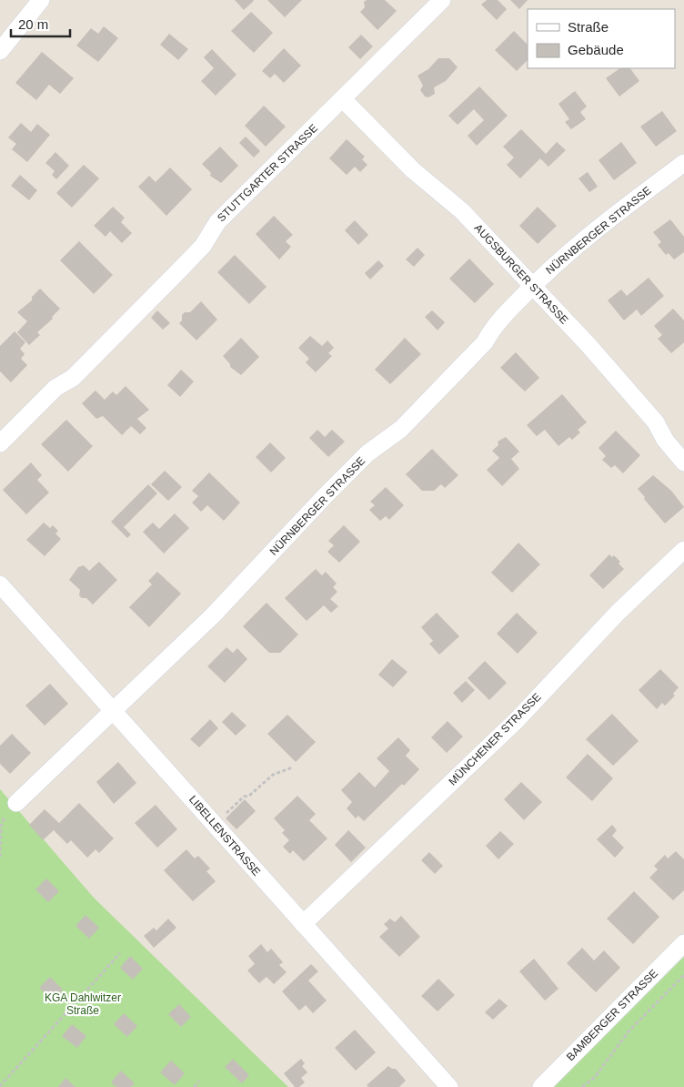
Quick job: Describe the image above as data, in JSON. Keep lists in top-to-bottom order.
{
  "streets": {
    "street": [
      "STUTTGARTER STRASSE",
      "NÜRNBERGER STRASSE",
      "AUGSBURGER STRASSE",
      "MÜNCHENER STRASSE",
      "LIBELLENSTRASSE",
      "BAMBERGER STRASSE"
    ]
  },
  "crossings": [
    ["STUTTGARTER STRASSE", "AUGSBURGER STRASSE"],
    ["NÜRNBERGER STRASSE", "AUGSBURGER STRASSE"],
    ["NÜRNBERGER STRASSE", "LIBELLENSTRASSE"],
    ["MÜNCHENER STRASSE", "LIBELLENSTRASSE"]
  ],
  "parks": ["KGA Dahlwitzer Straße"],
  "legend": ["Straße", "Gebäude"],
  "scale_bar": "20 m"
}
